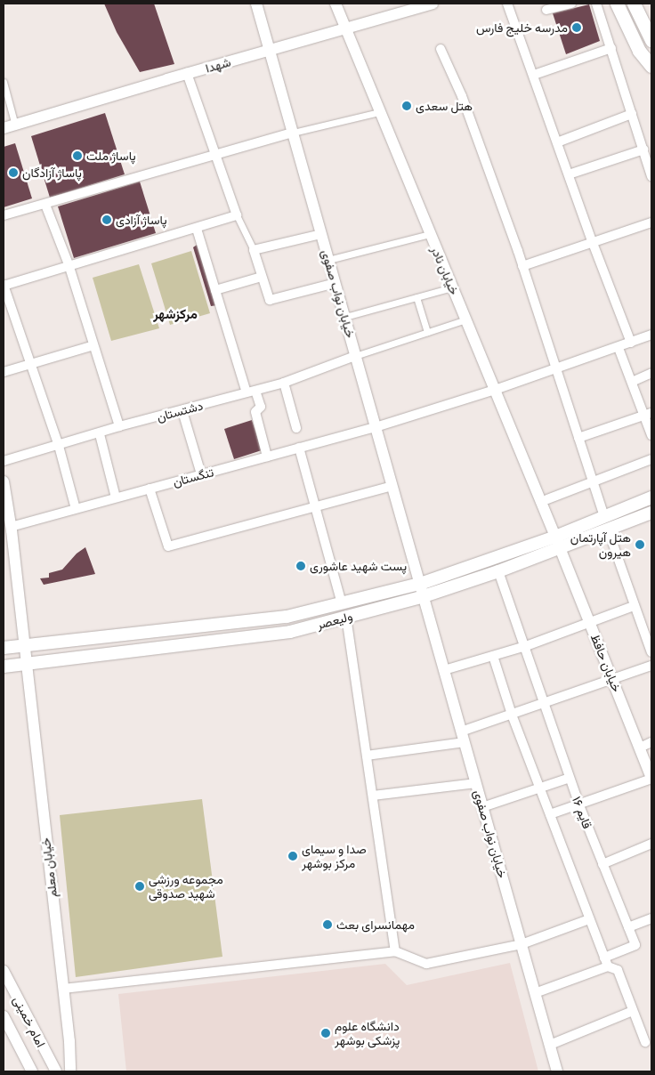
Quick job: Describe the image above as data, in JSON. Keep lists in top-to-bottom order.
{
  "streets": {
    "main road": ["ولیعصر"],
    "street": [
      "شهدا",
      "خیابان نادر",
      "خیابان نواب صفوی",
      "دشتستان",
      "تنگستان",
      "خیابان حافظ",
      "قایم ۱۶",
      "خیابان معلم",
      "امام خمینی"
    ]
  },
  "crossings": [
    ["شهدا", "خیابان نادر"],
    ["شهدا", "خیابان نواب صفوی"],
    ["خیابان نادر", "تنگستان"],
    ["خیابان نادر", "ولیعصر"],
    ["خیابان نادر", "خیابان حافظ"],
    ["خیابان نواب صفوی", "دشتستان"],
    ["خیابان نواب صفوی", "تنگستان"],
    ["خیابان نواب صفوی", "ولیعصر"],
    ["ولیعصر", "خیابان حافظ"],
    ["ولیعصر", "قایم ۱۶"],
    ["ولیعصر", "خیابان معلم"]
  ],
  "districts": ["مرکزشهر"],
  "places": [
    "مدرسه خلیج فارس",
    "هتل سعدی",
    "پاساژ ملت",
    "پاساژ آزادگان",
    "پاساژ آزادی",
    "هتل آپارتمان هیرون",
    "پست شهید عاشوری",
    "صدا و سیمای مرکز بوشهر",
    "مجموعه ورزشی شهید صدوقی",
    "مهمانسرای بعث",
    "دانشگاه علوم پزشکی بوشهر"
  ]
}
